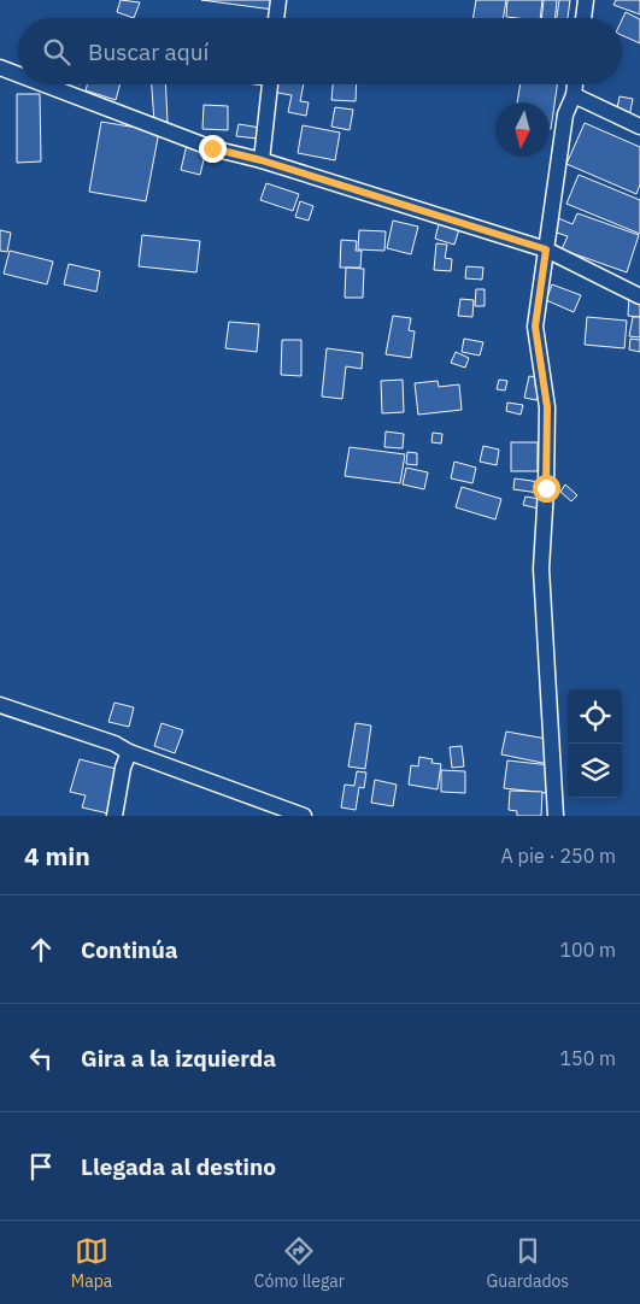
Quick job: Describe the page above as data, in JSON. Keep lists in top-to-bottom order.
{
  "north": "bottom",
  "page": {
    "search": "Buscar aquí",
    "heading": ["4 min", "A pie · 250 m"],
    "list": [
      ["Continúa", "100 m"],
      ["Gira a la izquierda", "150 m"],
      "Llegada al destino"
    ],
    "nav": ["Mapa", "Cómo llegar", "Guardados"]
  }
}
